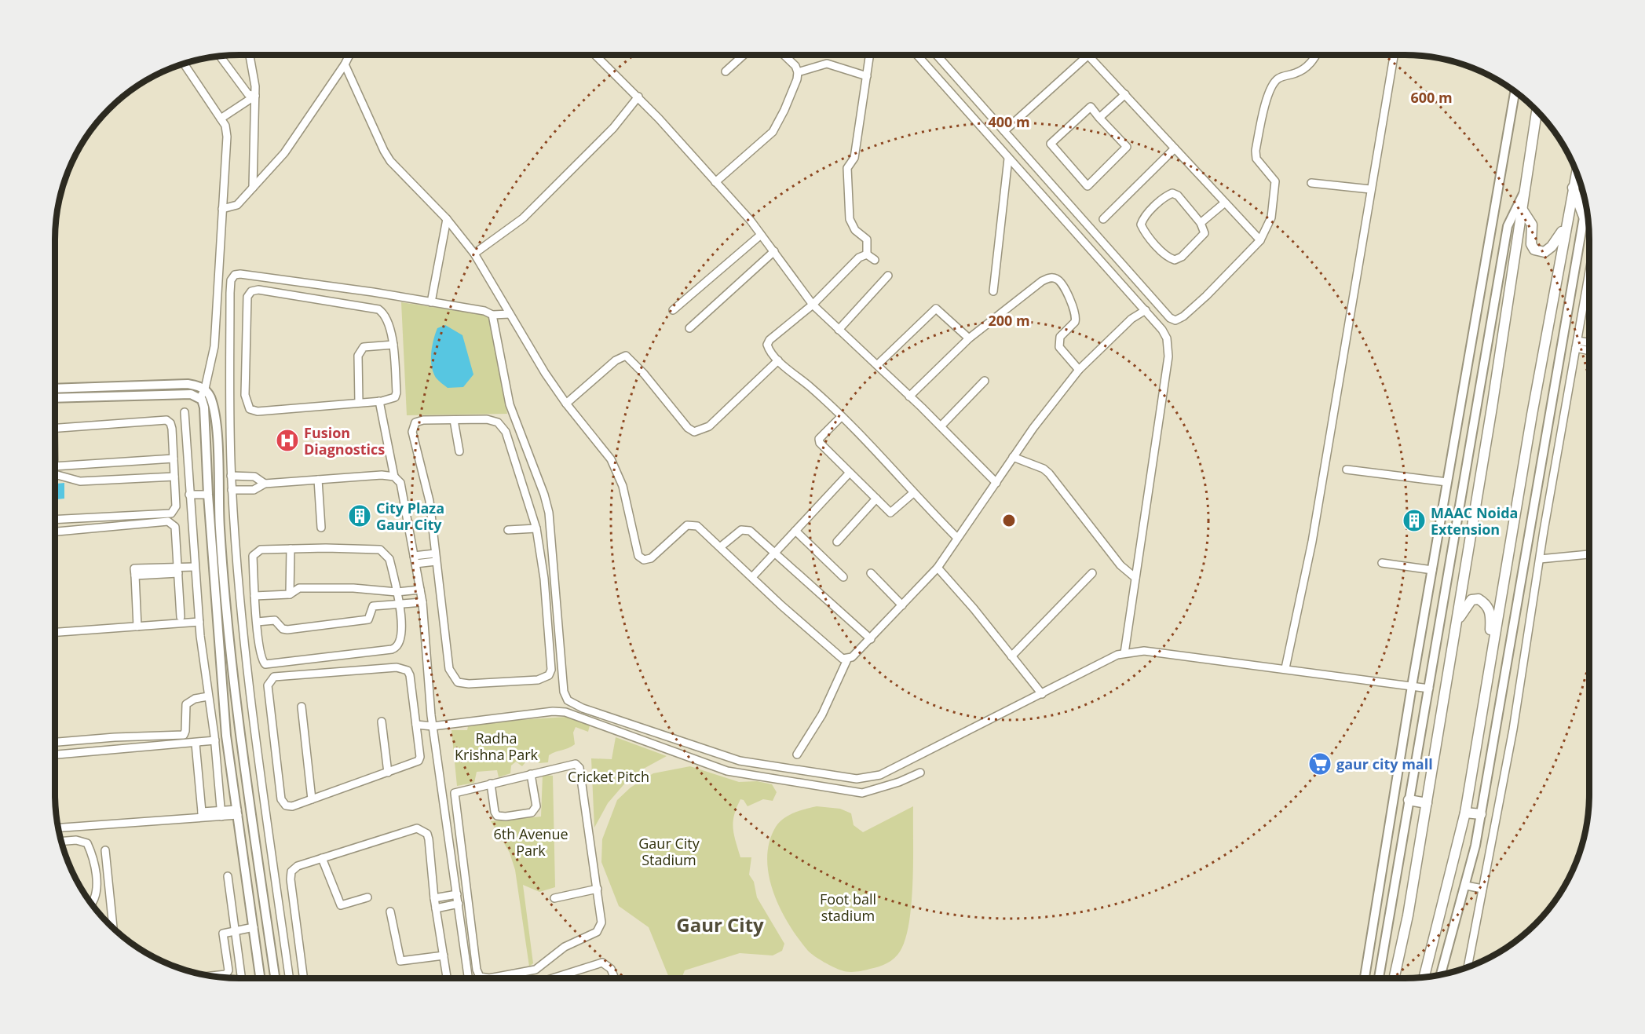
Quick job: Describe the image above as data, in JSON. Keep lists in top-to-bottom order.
{
  "districts": ["Gaur City"],
  "parks": [
    "Radha Krishna Park",
    "Cricket Pitch",
    "6th Avenue Park",
    "Gaur City Stadium",
    "Foot ball stadium"
  ],
  "places": {
    "hospital": ["Fusion Diagnostics"],
    "building": ["City Plaza Gaur City", "MAAC Noida Extension"],
    "supermarket": ["gaur city mall"]
  },
  "rings": ["600 m", "400 m", "200 m"]
}
